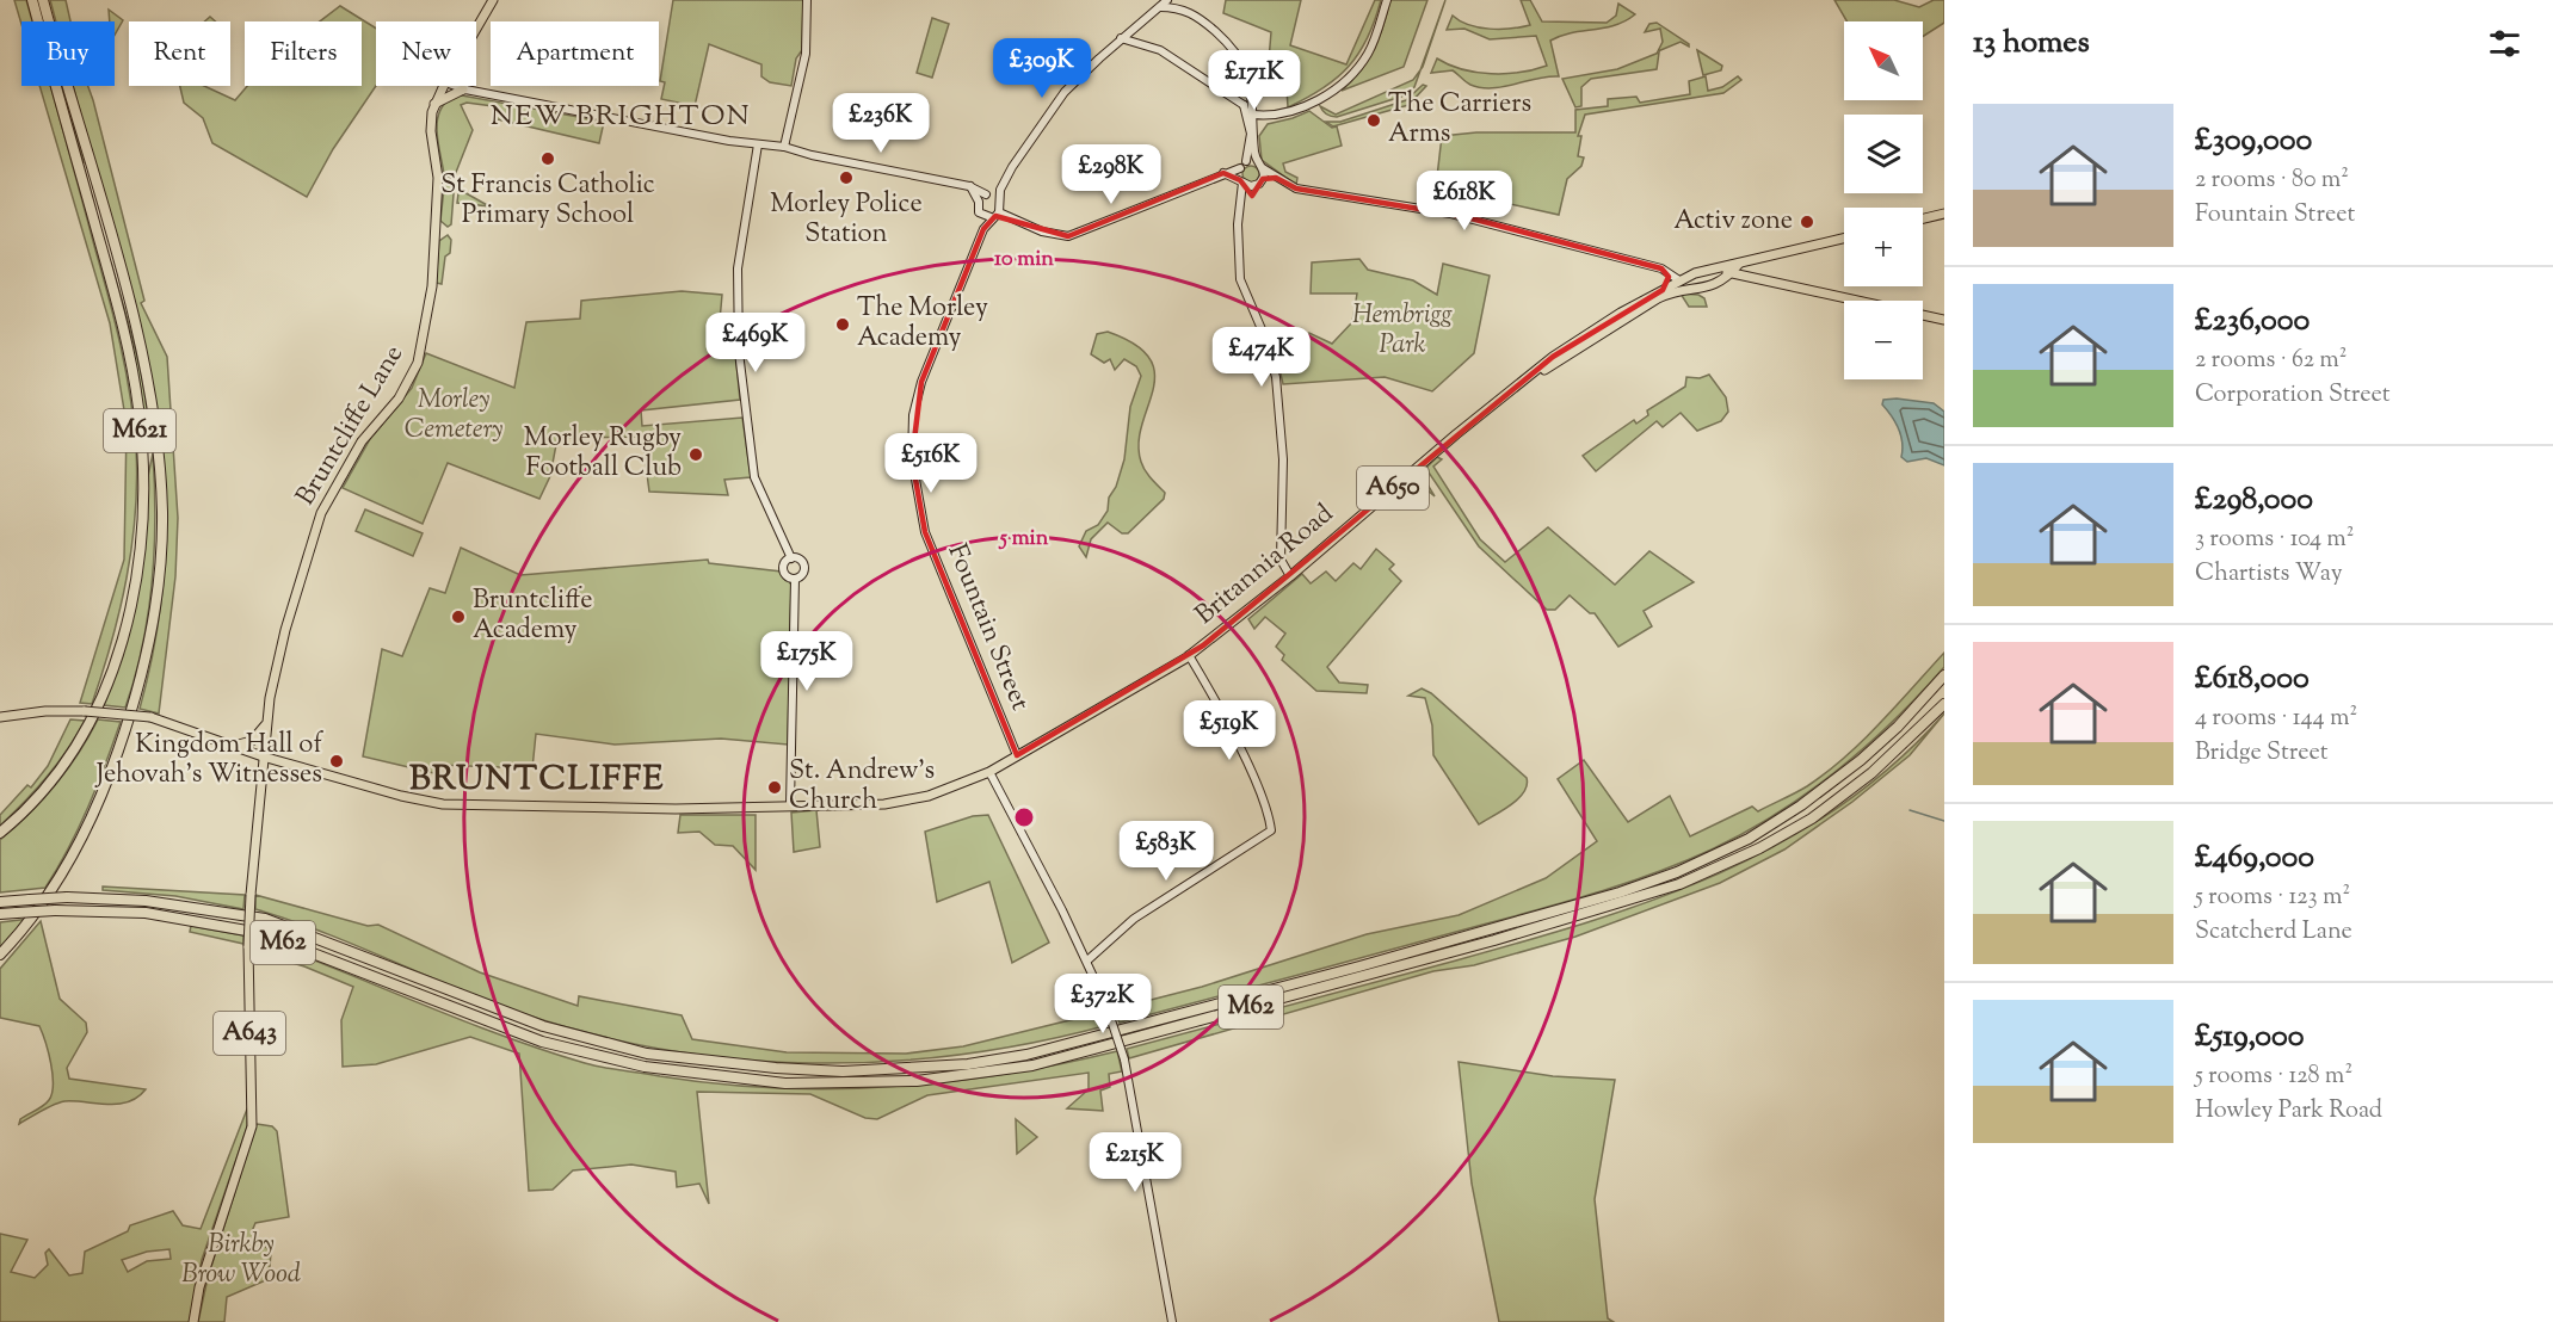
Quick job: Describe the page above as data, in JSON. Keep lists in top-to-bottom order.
{
  "streets": {
    "highway": ["M621", "M62"],
    "main road": [
      "Bruntcliffe Lane",
      "A650",
      "Britannia Road",
      "Fountain Street",
      "A643"
    ]
  },
  "crossings": [
    ["Bruntcliffe Lane", "A650"],
    ["Bruntcliffe Lane", "A643"],
    ["A650", "Britannia Road"],
    ["A650", "Fountain Street"],
    ["A650", "A643"],
    ["Britannia Road", "Fountain Street"]
  ],
  "districts": ["NEW BRIGHTON", "BRUNTCLIFFE"],
  "parks": ["Hembrigg Park", "Morley Cemetery", "Birkby Brow Wood"],
  "places": [
    "The Carriers Arms",
    "St Francis Catholic Primary School",
    "Morley Police Station",
    "Activ zone",
    "The Morley Academy",
    "Morley Rugby Football Club",
    "Bruntcliffe Academy",
    "Kingdom Hall of Jehovah's Witnesses",
    "St. Andrew's Church"
  ],
  "north": "top left",
  "page": {
    "heading": "13 homes",
    "map_buttons": ["+", "−"],
    "chip": [
      "Buy",
      "Rent",
      "Filters",
      "New",
      "Apartment"
    ],
    "price": [
      "£309K",
      "£171K",
      "£236K",
      "£298K",
      "£618K",
      "£469K",
      "£474K",
      "£516K",
      "£175K",
      "£519K",
      "£583K",
      "£372K",
      "£215K"
    ],
    "list": [
      {
        "name": "£309,000",
        "note": "2 rooms · 80 m² · Fountain Street"
      },
      {
        "name": "£236,000",
        "note": "2 rooms · 62 m² · Corporation Street"
      },
      {
        "name": "£298,000",
        "note": "3 rooms · 104 m² · Chartists Way"
      },
      {
        "name": "£618,000",
        "note": "4 rooms · 144 m² · Bridge Street"
      },
      {
        "name": "£469,000",
        "note": "5 rooms · 123 m² · Scatcherd Lane"
      },
      {
        "name": "£519,000",
        "note": "5 rooms · 128 m² · Howley Park Road"
      }
    ]
  },
  "rings": ["10 min", "5 min"]
}
